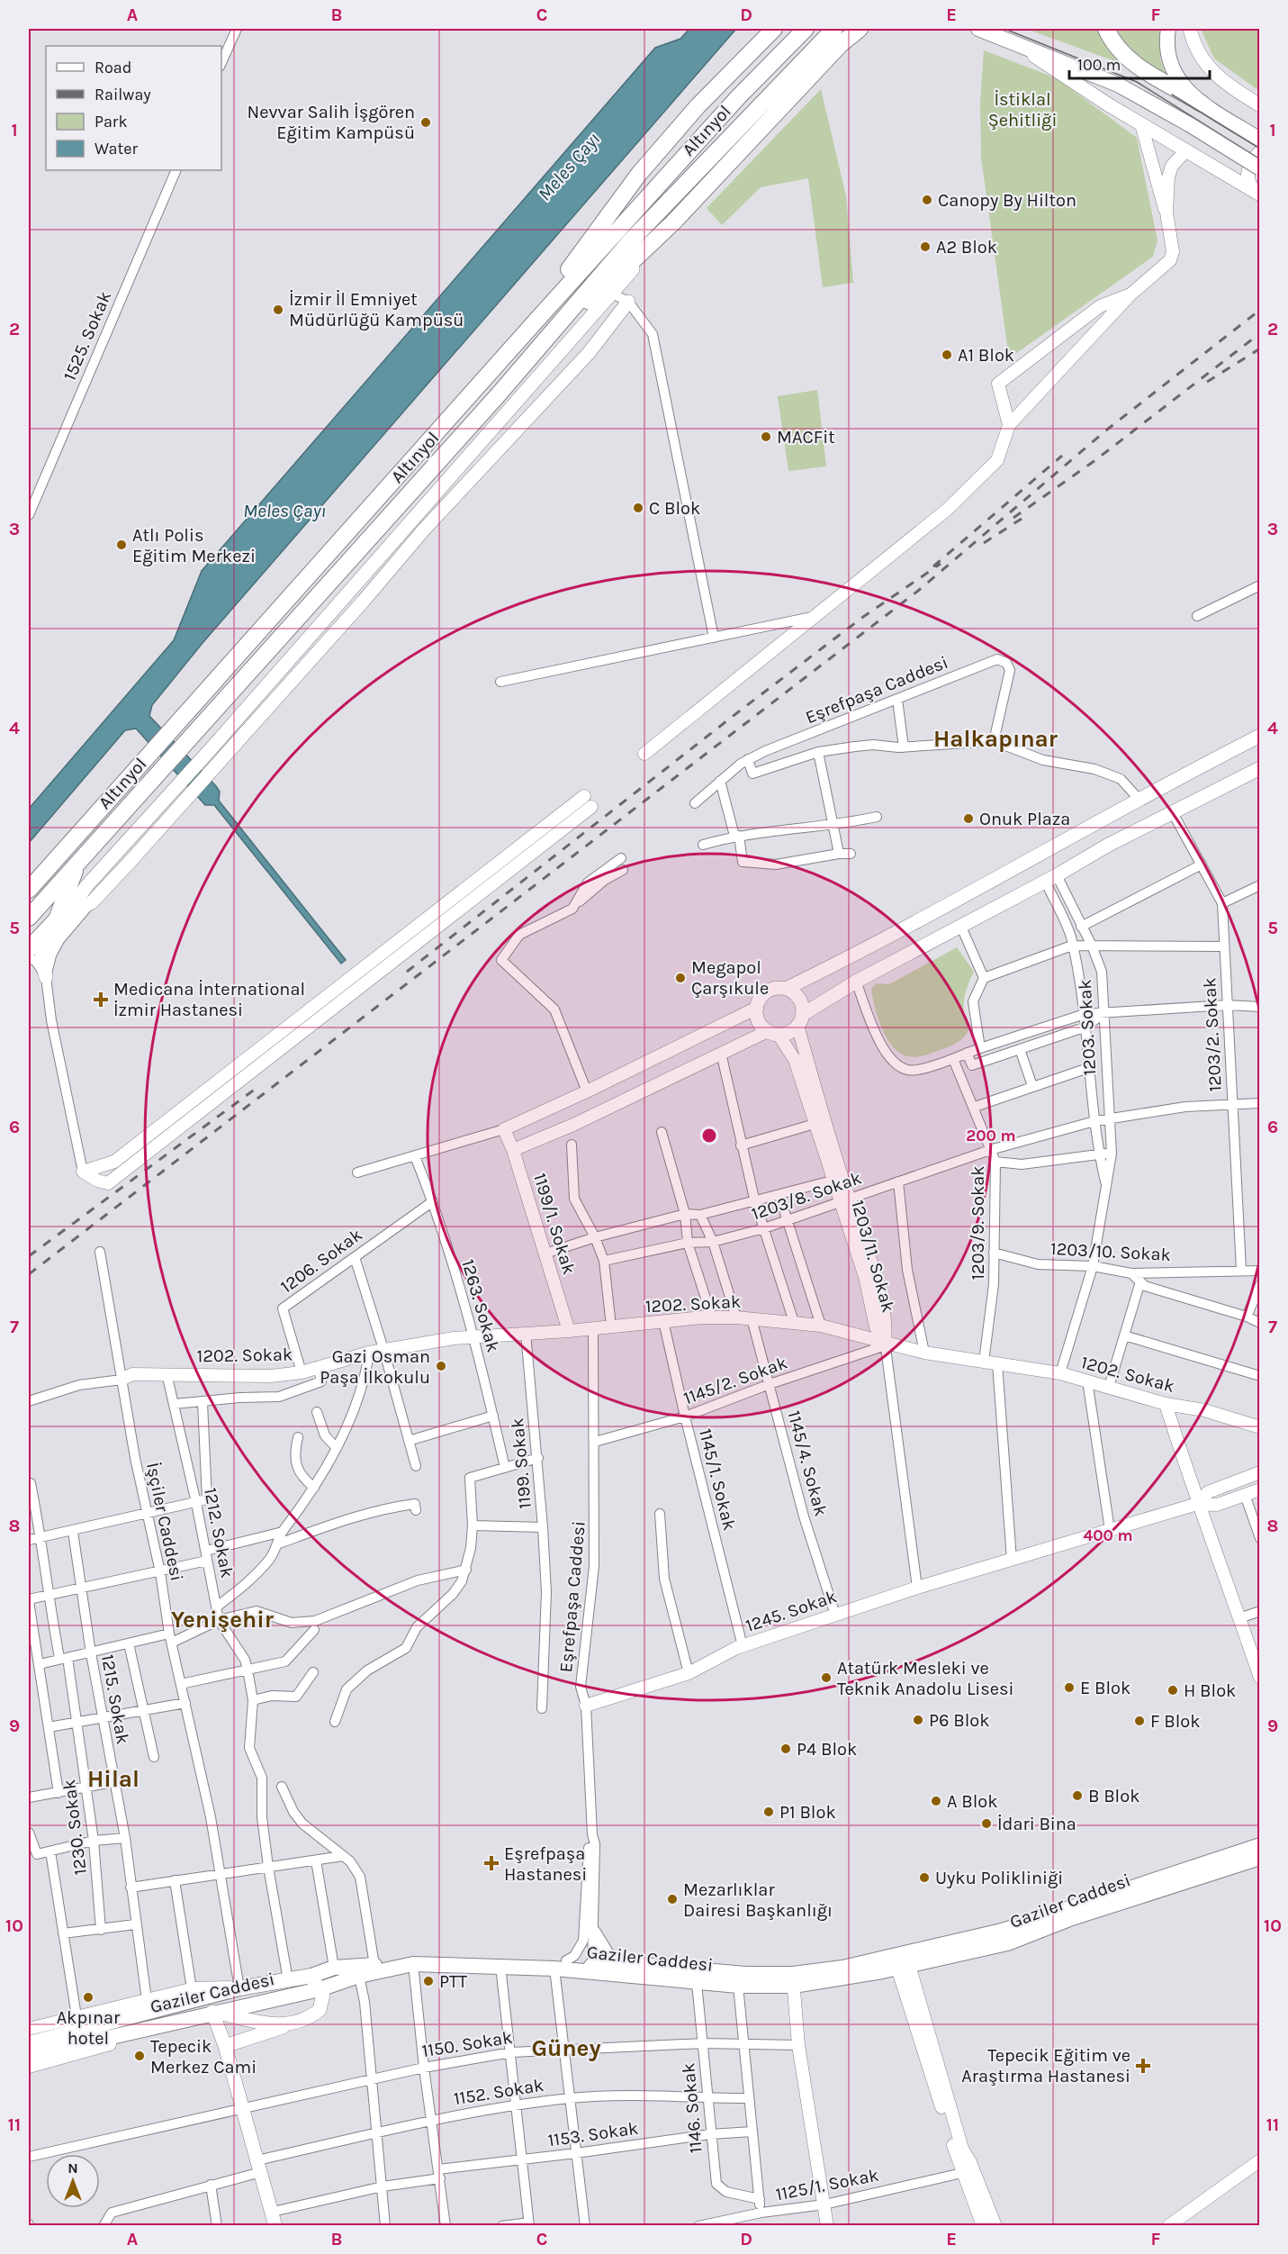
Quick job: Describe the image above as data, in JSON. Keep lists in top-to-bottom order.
{
  "streets": {
    "highway": ["Altınyol"],
    "main road": ["Gaziler Caddesi"],
    "street": [
      "1525. Sokak",
      "Eşrefpaşa Caddesi",
      "1203. Sokak",
      "1203/2. Sokak",
      "1203/8. Sokak",
      "1203/9. Sokak",
      "1199/1. Sokak",
      "1203/10. Sokak",
      "1203/11. Sokak",
      "1206. Sokak",
      "1202. Sokak",
      "1263. Sokak",
      "1145/2. Sokak",
      "1199. Sokak",
      "1145/4. Sokak",
      "1145/1. Sokak",
      "İşçiler Caddesi",
      "1212. Sokak",
      "1245. Sokak",
      "1215. Sokak",
      "1230. Sokak",
      "1150. Sokak",
      "1152. Sokak",
      "1146. Sokak",
      "1153. Sokak",
      "1125/1. Sokak"
    ]
  },
  "crossings": [
    ["Eşrefpaşa Caddesi", "1202. Sokak"],
    ["Eşrefpaşa Caddesi", "1145/2. Sokak"],
    ["Eşrefpaşa Caddesi", "1245. Sokak"],
    ["Eşrefpaşa Caddesi", "Gaziler Caddesi"],
    ["1203. Sokak", "1203/8. Sokak"],
    ["1203. Sokak", "1203/10. Sokak"],
    ["1203. Sokak", "1202. Sokak"],
    ["1203/2. Sokak", "1203/8. Sokak"],
    ["1203/2. Sokak", "1203/10. Sokak"],
    ["1203/8. Sokak", "1203/9. Sokak"],
    ["1203/8. Sokak", "1203/11. Sokak"],
    ["1203/9. Sokak", "1203/10. Sokak"],
    ["1203/9. Sokak", "1202. Sokak"],
    ["1199/1. Sokak", "1202. Sokak"],
    ["1203/11. Sokak", "1202. Sokak"],
    ["1203/11. Sokak", "1145/2. Sokak"],
    ["1206. Sokak", "1202. Sokak"],
    ["1206. Sokak", "1263. Sokak"],
    ["1202. Sokak", "1263. Sokak"],
    ["1202. Sokak", "1145/2. Sokak"],
    ["1202. Sokak", "1199. Sokak"],
    ["1202. Sokak", "1145/4. Sokak"],
    ["1202. Sokak", "1145/1. Sokak"],
    ["1202. Sokak", "İşçiler Caddesi"],
    ["1202. Sokak", "1212. Sokak"],
    ["1145/2. Sokak", "1145/4. Sokak"],
    ["1145/2. Sokak", "1145/1. Sokak"],
    ["1145/4. Sokak", "1245. Sokak"],
    ["1145/1. Sokak", "1245. Sokak"],
    ["İşçiler Caddesi", "Gaziler Caddesi"],
    ["1212. Sokak", "Gaziler Caddesi"],
    ["Gaziler Caddesi", "1146. Sokak"],
    ["1150. Sokak", "1146. Sokak"],
    ["1152. Sokak", "1146. Sokak"],
    ["1146. Sokak", "1153. Sokak"]
  ],
  "districts": [
    "Halkapınar",
    "Yenişehir",
    "Hilal",
    "Güney"
  ],
  "water": ["Meles Çayı"],
  "parks": ["İstiklal Şehitliği"],
  "places": {
    "other": [
      "Nevvar Salih İşgören Eğitim Kampüsü",
      "Canopy By Hilton",
      "A2 Blok",
      "İzmir İl Emniyet Müdürlüğü Kampüsü",
      "A1 Blok",
      "MACFit",
      "C Blok",
      "Atlı Polis Eğitim Merkezi",
      "Onuk Plaza",
      "Megapol Çarşıkule",
      "Gazi Osman Paşa İlkokulu",
      "Atatürk Mesleki ve Teknik Anadolu Lisesi",
      "E Blok",
      "H Blok",
      "P6 Blok",
      "F Blok",
      "P4 Blok",
      "B Blok",
      "A Blok",
      "P1 Blok",
      "İdari Bina",
      "Uyku Polikliniği",
      "Mezarlıklar Dairesi Başkanlığı",
      "PTT",
      "Akpınar hotel",
      "Tepecik Merkez Cami"
    ],
    "health": ["Medicana İnternational İzmir Hastanesi", "Eşrefpaşa Hastanesi", "Tepecik Eğitim ve Araştırma Hastanesi"]
  },
  "legend": [
    "Road",
    "Railway",
    "Park",
    "Water"
  ],
  "scale_bar": "100 m",
  "north": "top",
  "grid": {
    "columns": [
      "A",
      "B",
      "C",
      "D",
      "E",
      "F"
    ],
    "rows": [
      "1",
      "2",
      "3",
      "4",
      "5",
      "6",
      "7",
      "8",
      "9",
      "10",
      "11"
    ]
  },
  "rings": ["200 m", "400 m"]
}
